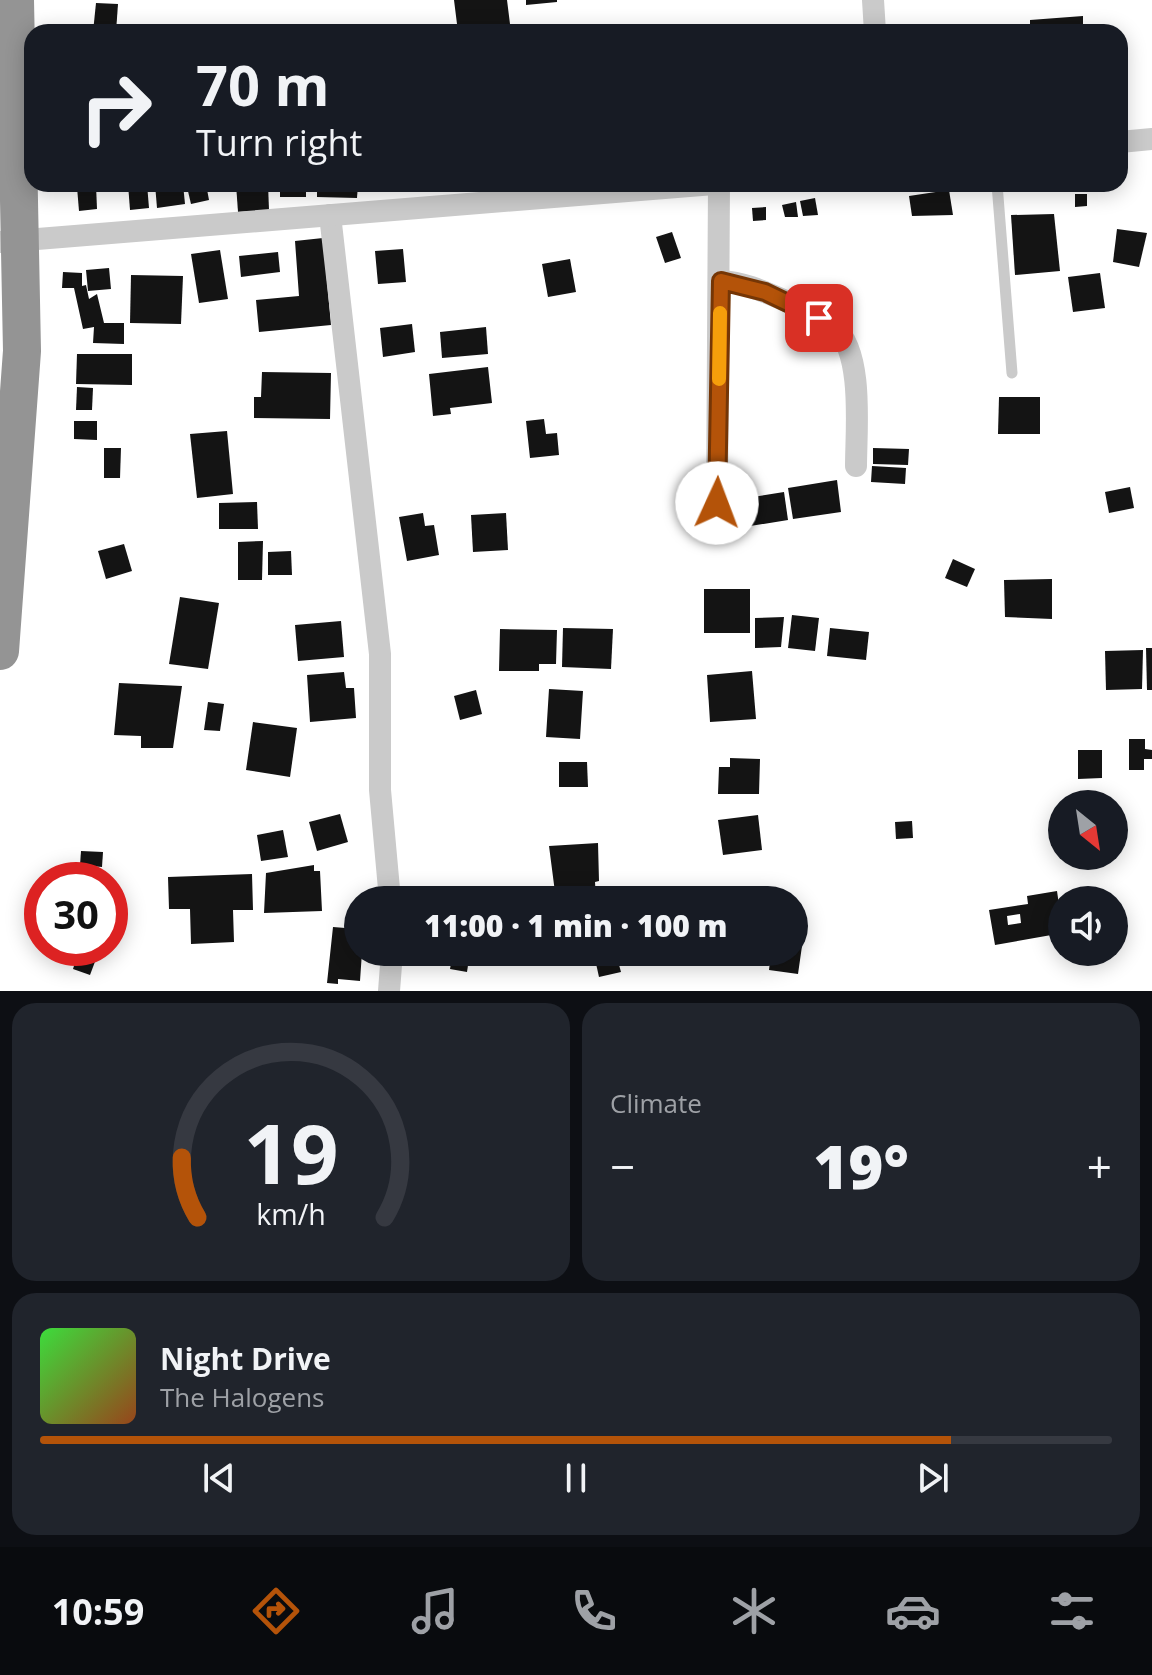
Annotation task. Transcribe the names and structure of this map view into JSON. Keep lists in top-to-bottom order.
{
  "north": "bottom right",
  "page": {
    "turn": ["70 m", "Turn right"],
    "limit": "30",
    "trip": "11:00 · 1 min · 100 m",
    "tile": "Climate",
    "heat": ["−", "19°", "+"],
    "song": ["Night Drive", "The Halogens"],
    "tabs": "10:59",
    "gauge": ["19", "km/h"]
  }
}
